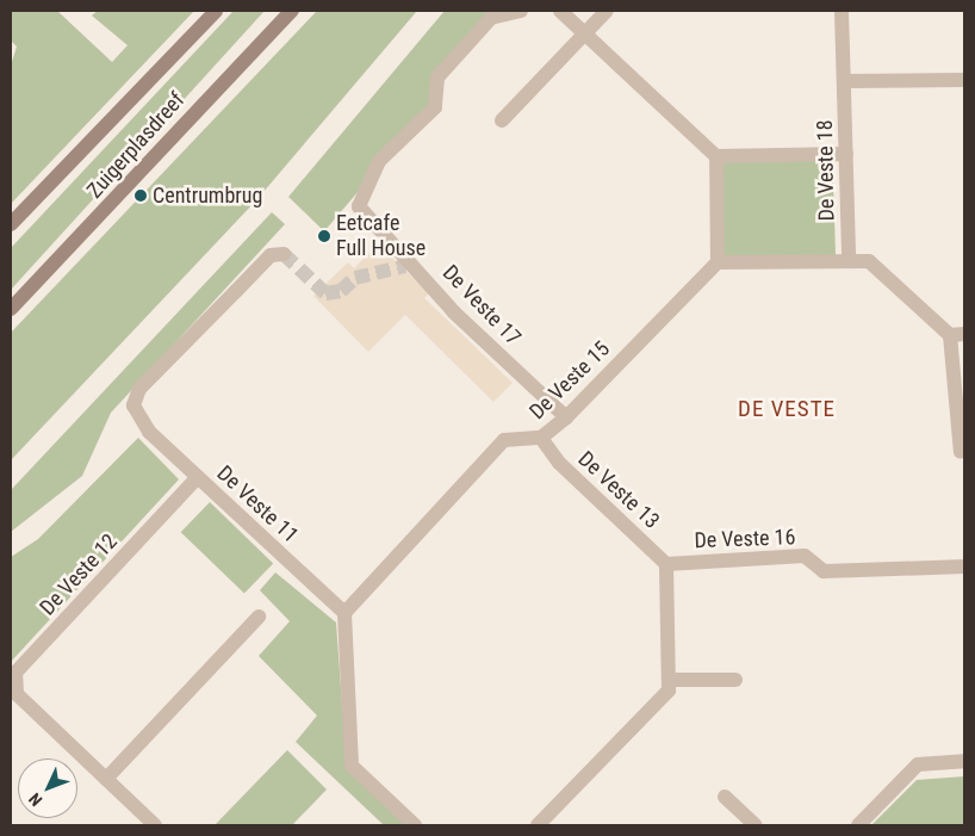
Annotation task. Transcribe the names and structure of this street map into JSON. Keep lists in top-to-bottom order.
{
  "streets": {
    "main road": ["Zuigerplasdreef"],
    "street": [
      "De Veste 18",
      "De Veste 17",
      "De Veste 15",
      "De Veste 13",
      "De Veste 11",
      "De Veste 16",
      "De Veste 12"
    ]
  },
  "crossings": [
    ["De Veste 17", "De Veste 15"],
    ["De Veste 15", "De Veste 13"],
    ["De Veste 15", "De Veste 11"],
    ["De Veste 13", "De Veste 16"],
    ["De Veste 11", "De Veste 12"]
  ],
  "districts": ["DE VESTE"],
  "places": ["Centrumbrug", "Eetcafe Full House"],
  "north": "bottom left"
}
